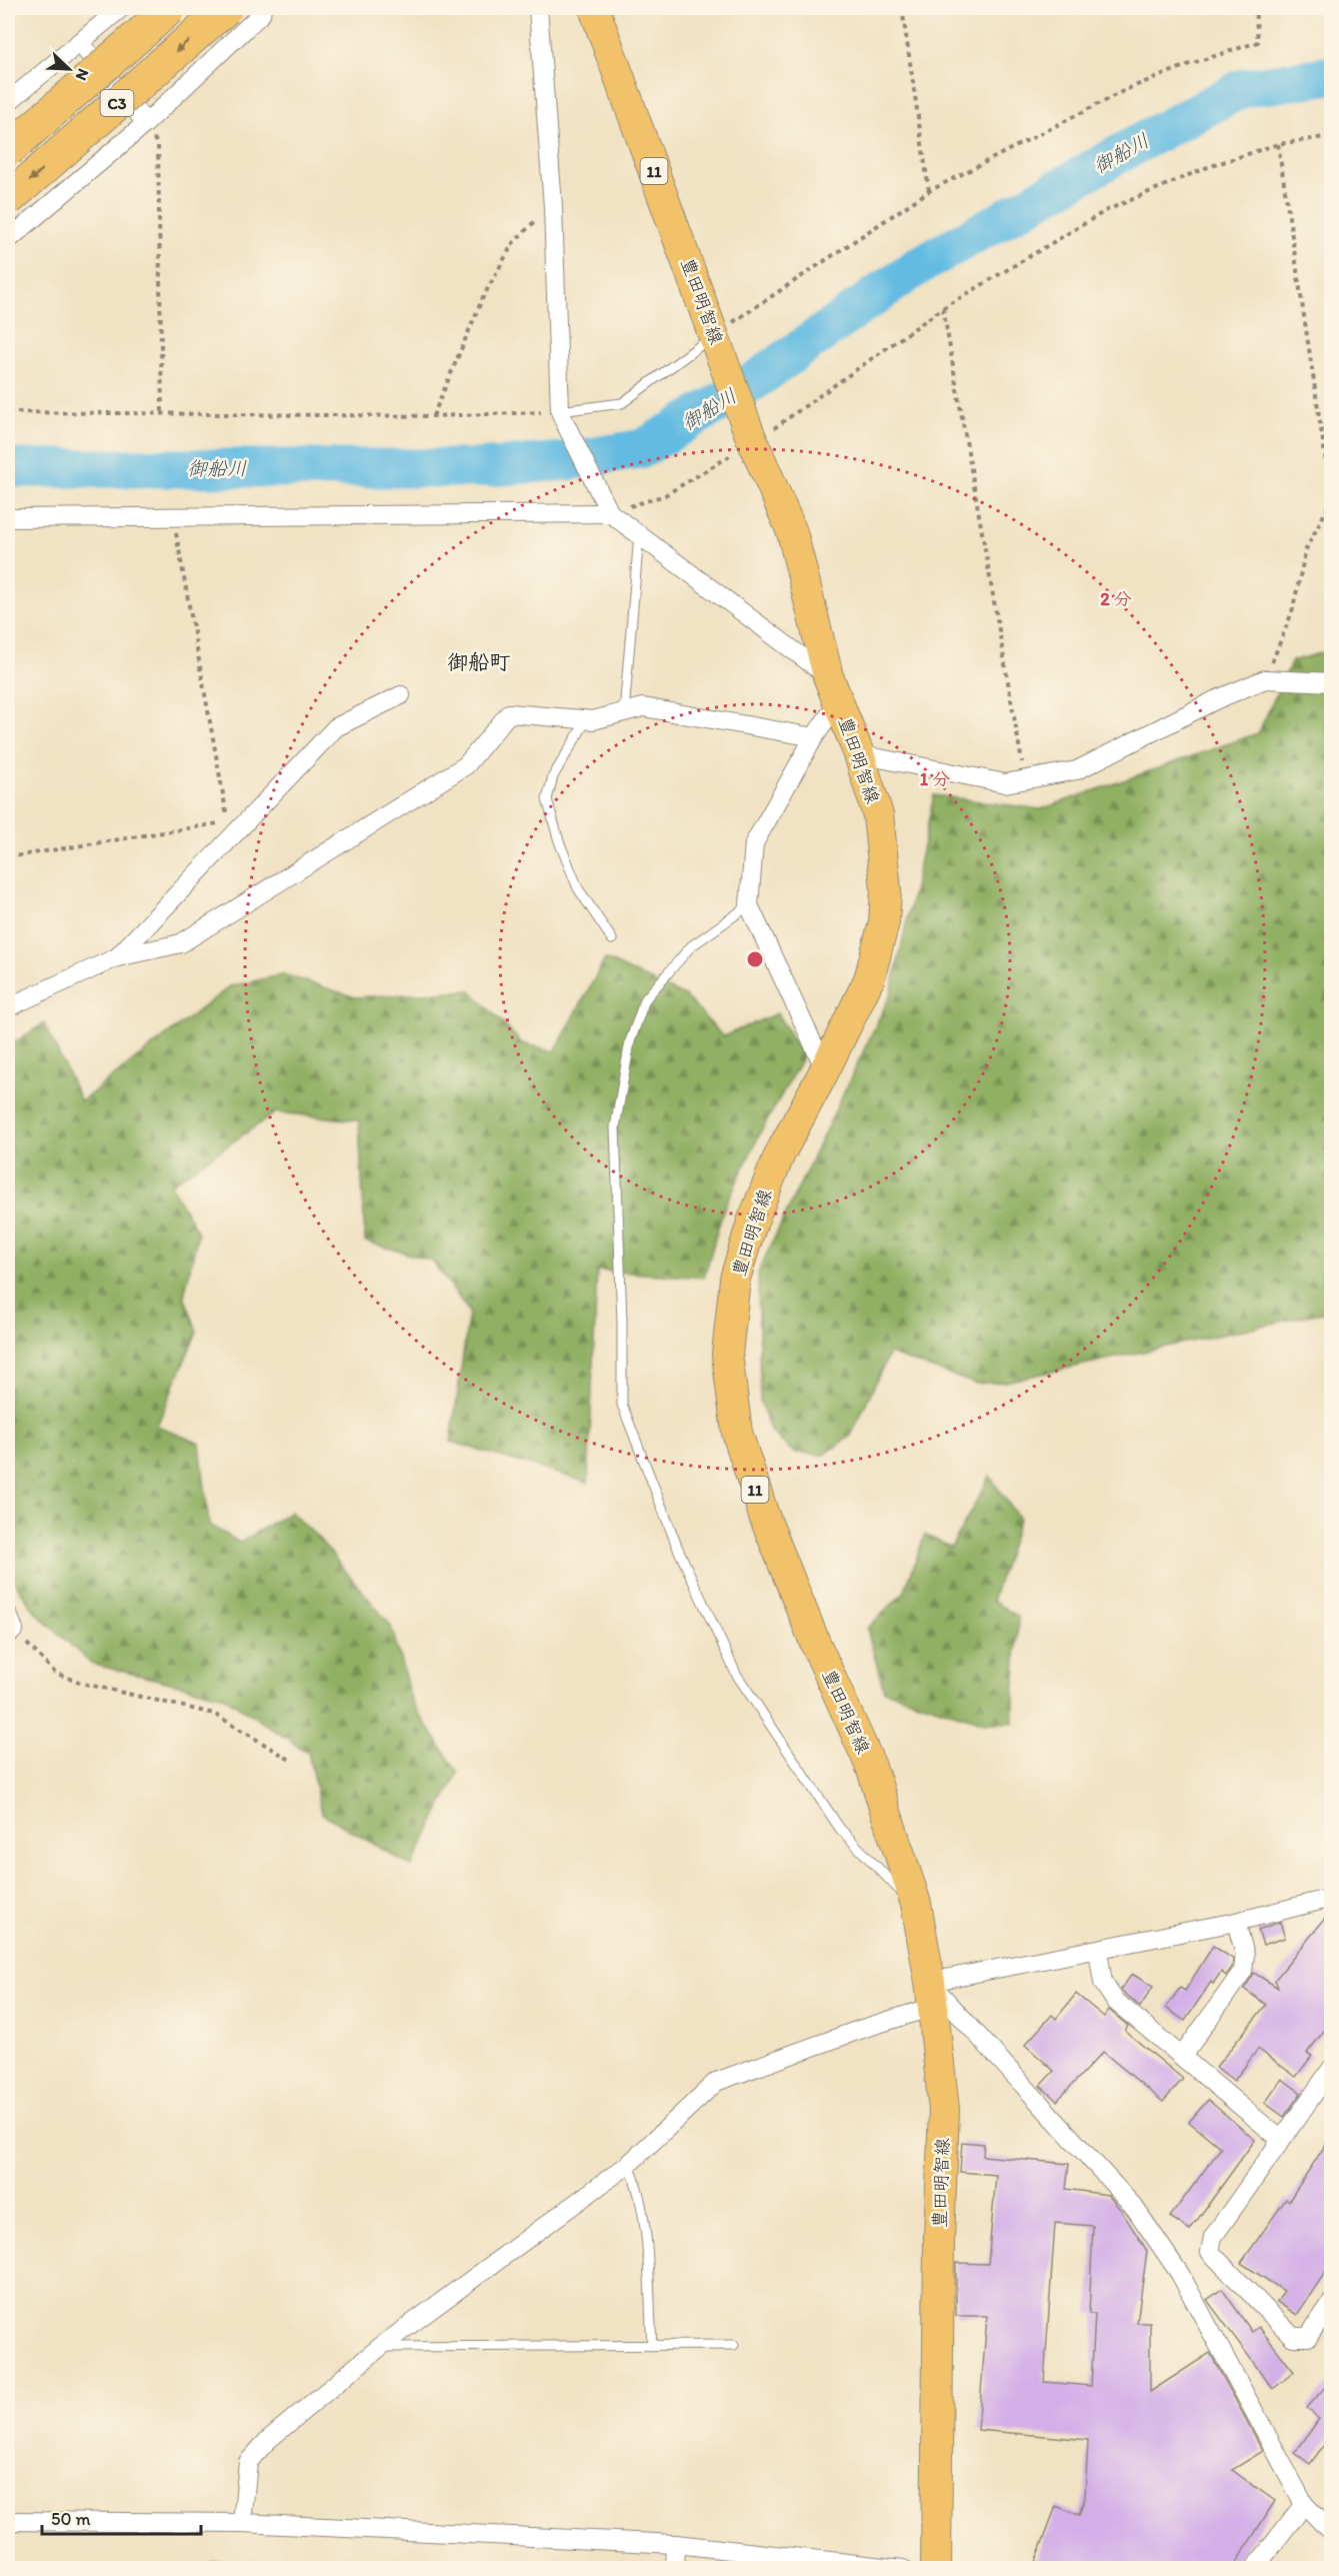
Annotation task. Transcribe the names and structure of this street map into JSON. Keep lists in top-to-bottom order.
{
  "streets": {
    "highway": ["C3"],
    "main road": ["11", "豊田明智線"]
  },
  "districts": ["御船町"],
  "water": ["御船川"],
  "scale_bar": "50 m",
  "north": "bottom right",
  "rings": ["2 分", "1 分"]
}
